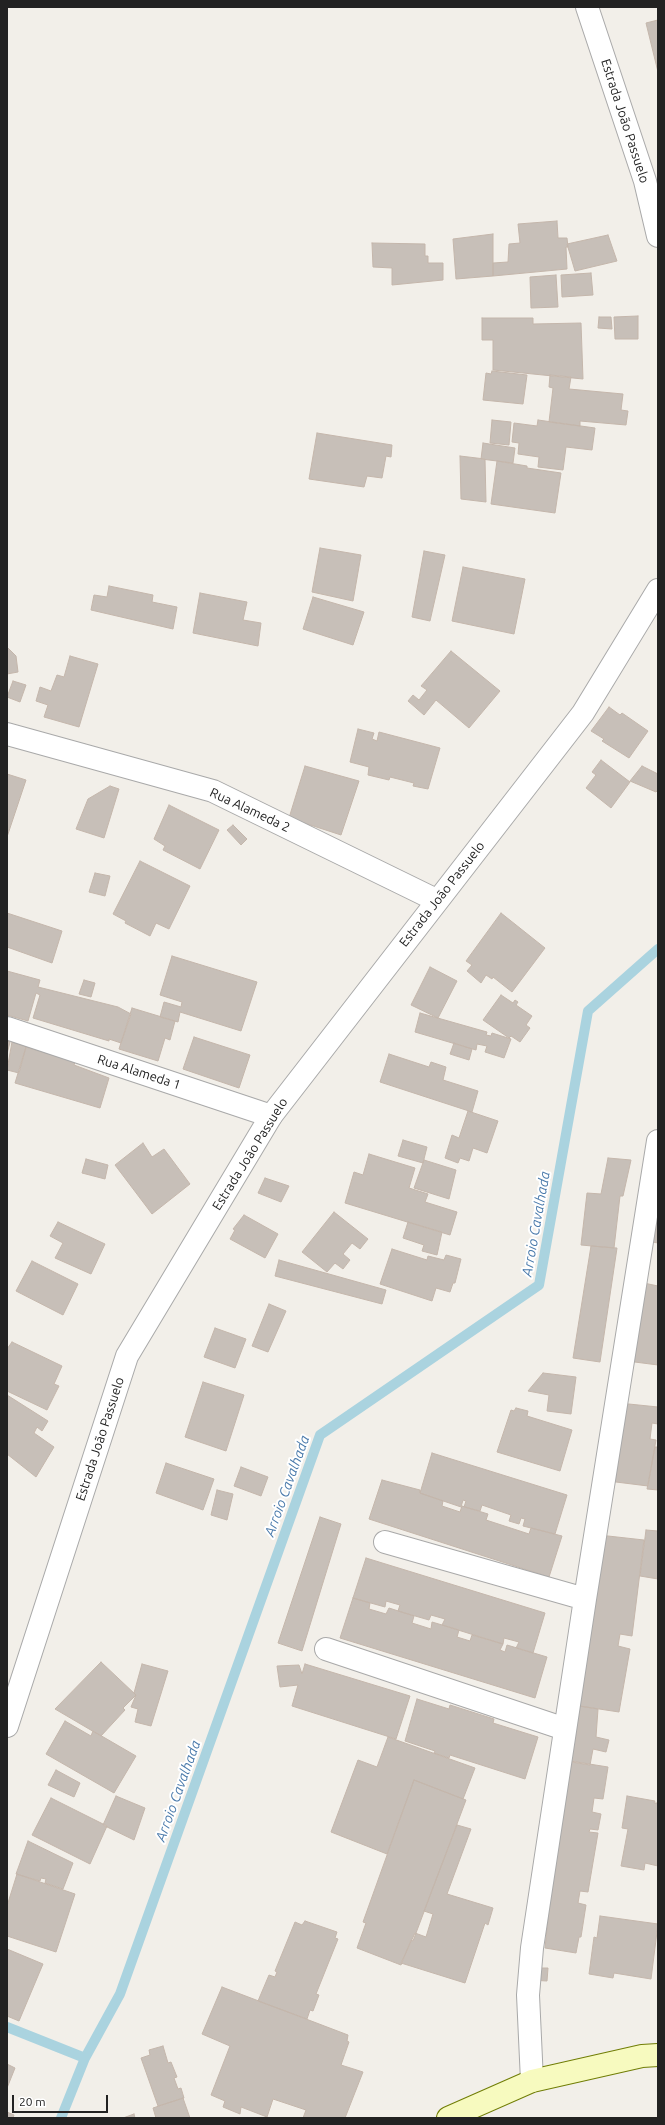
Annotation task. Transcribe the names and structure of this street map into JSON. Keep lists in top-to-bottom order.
{
  "streets": {
    "street": ["Estrada João Passuelo", "Rua Alameda 2", "Rua Alameda 1"]
  },
  "crossings": [
    ["Estrada João Passuelo", "Rua Alameda 2"],
    ["Estrada João Passuelo", "Rua Alameda 1"]
  ],
  "water": ["Arroio Cavalhada"],
  "scale_bar": "20 m"
}
